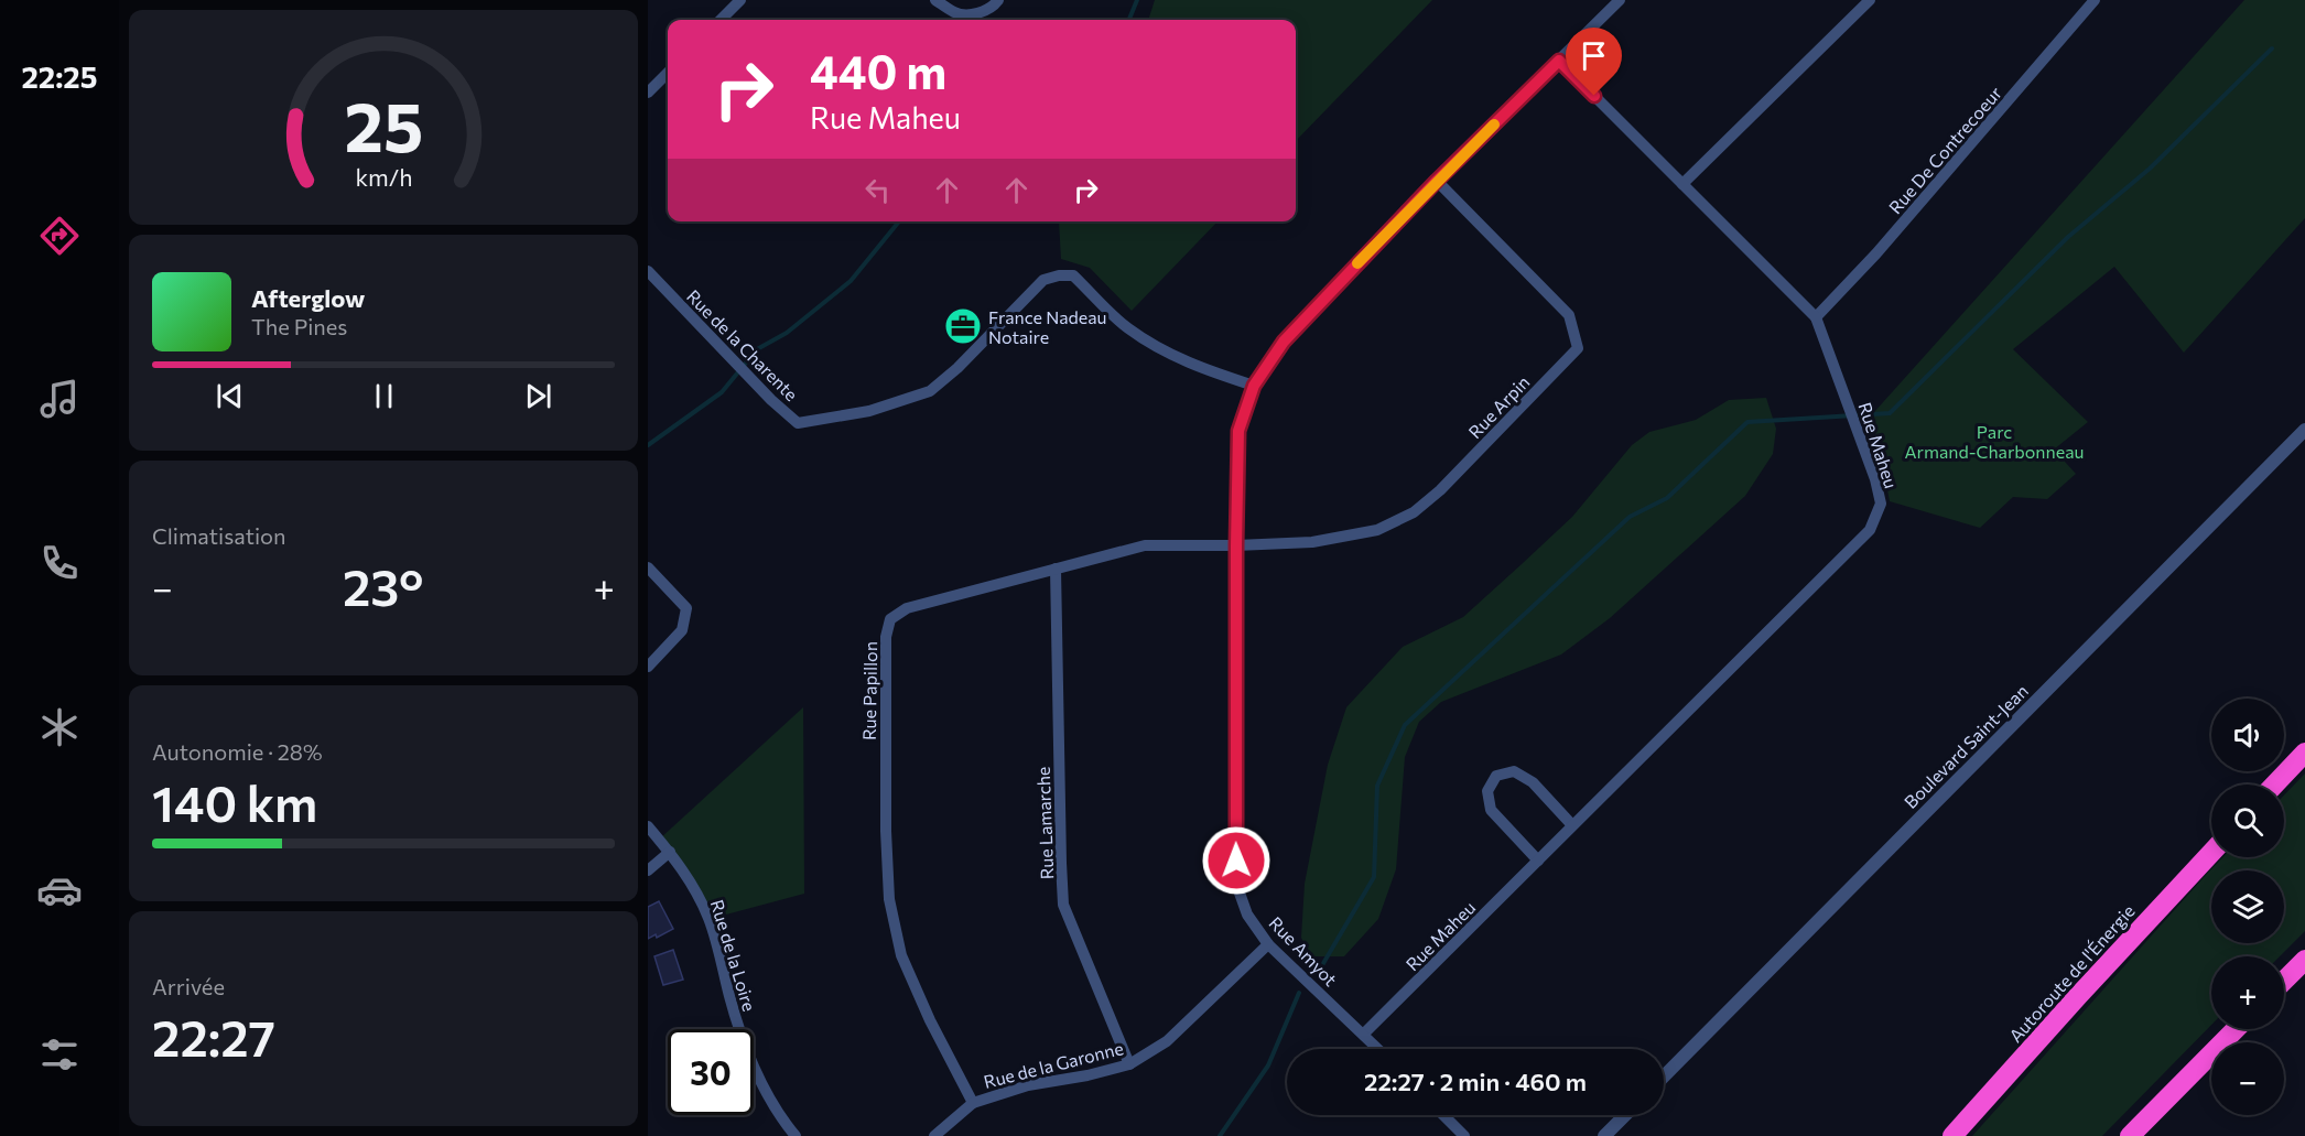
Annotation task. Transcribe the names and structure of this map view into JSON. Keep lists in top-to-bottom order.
{
  "streets": {
    "highway": ["Autoroute de l'Énergie"],
    "street": [
      "Rue De Contrecoeur",
      "Rue de la Charente",
      "Rue Arpin",
      "Rue Maheu",
      "Rue Papillon",
      "Boulevard Saint-Jean",
      "Rue Lamarche",
      "Rue Amyot",
      "Rue de la Loire",
      "Rue de la Garonne"
    ]
  },
  "crossings": [
    ["Rue De Contrecoeur", "Rue Maheu"],
    ["Rue de la Charente", "Rue Amyot"],
    ["Rue Arpin", "Rue Papillon"],
    ["Rue Arpin", "Rue Amyot"],
    ["Rue Maheu", "Rue Amyot"],
    ["Rue Papillon", "Rue Lamarche"],
    ["Rue Papillon", "Rue Amyot"],
    ["Rue Papillon", "Rue de la Garonne"],
    ["Rue Lamarche", "Rue de la Garonne"],
    ["Rue Amyot", "Rue de la Garonne"]
  ],
  "parks": ["Parc Armand-Charbonneau"],
  "places": {
    "office": ["France Nadeau Notaire"]
  },
  "page": {
    "tabs": "22:25",
    "turn": ["440 m", "Rue Maheu"],
    "song": ["Afterglow", "The Pines"],
    "tile": [
      "Climatisation",
      ["Autonomie · 28%", "140 km"],
      ["Arrivée", "22:27"]
    ],
    "heat": ["−", "23°", "+"],
    "map_buttons": ["+", "−"],
    "limit": "30",
    "trip": "22:27 · 2 min · 460 m",
    "gauge": ["25", "km/h"]
  }
}
